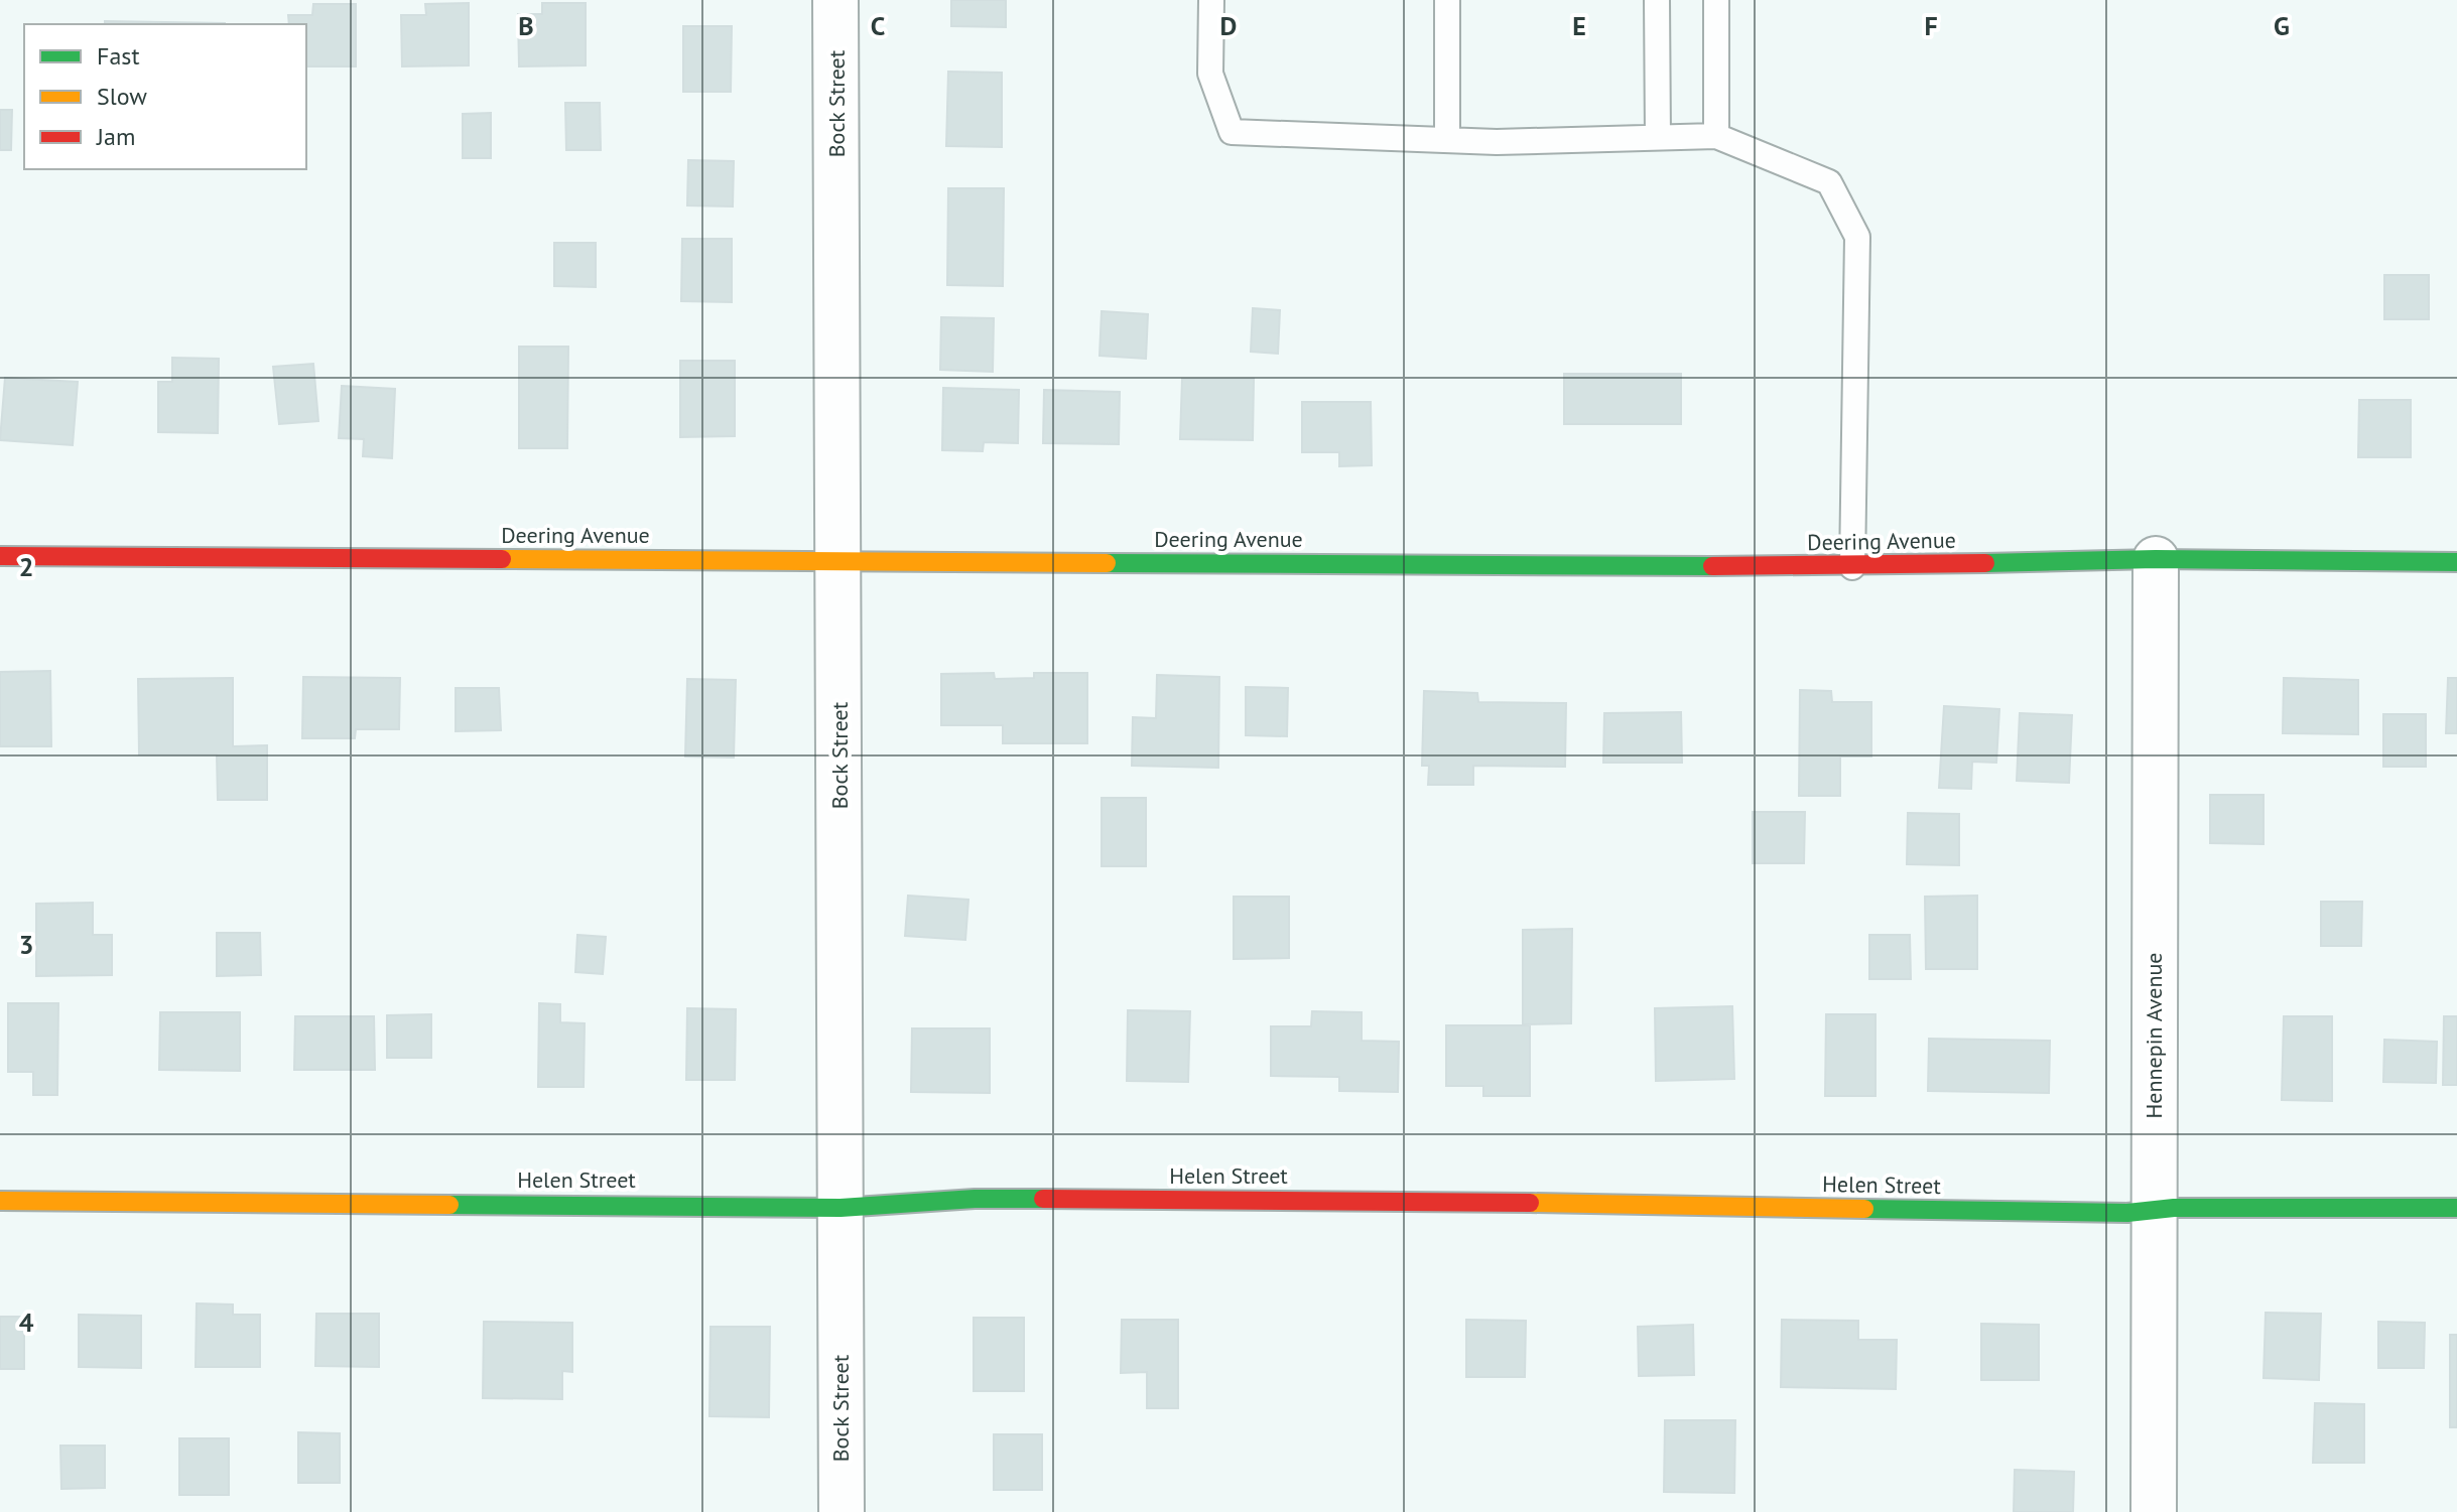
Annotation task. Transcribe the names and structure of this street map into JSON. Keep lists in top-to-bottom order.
{
  "streets": {
    "street": [
      "Bock Street",
      "Deering Avenue",
      "Hennepin Avenue",
      "Helen Street"
    ]
  },
  "crossings": [
    ["Bock Street", "Deering Avenue"],
    ["Bock Street", "Helen Street"],
    ["Deering Avenue", "Hennepin Avenue"],
    ["Hennepin Avenue", "Helen Street"]
  ],
  "legend": ["Fast", "Slow", "Jam"],
  "grid": {
    "columns": [
      "B",
      "C",
      "D",
      "E",
      "F",
      "G"
    ],
    "rows": ["2", "3", "4"]
  }
}
